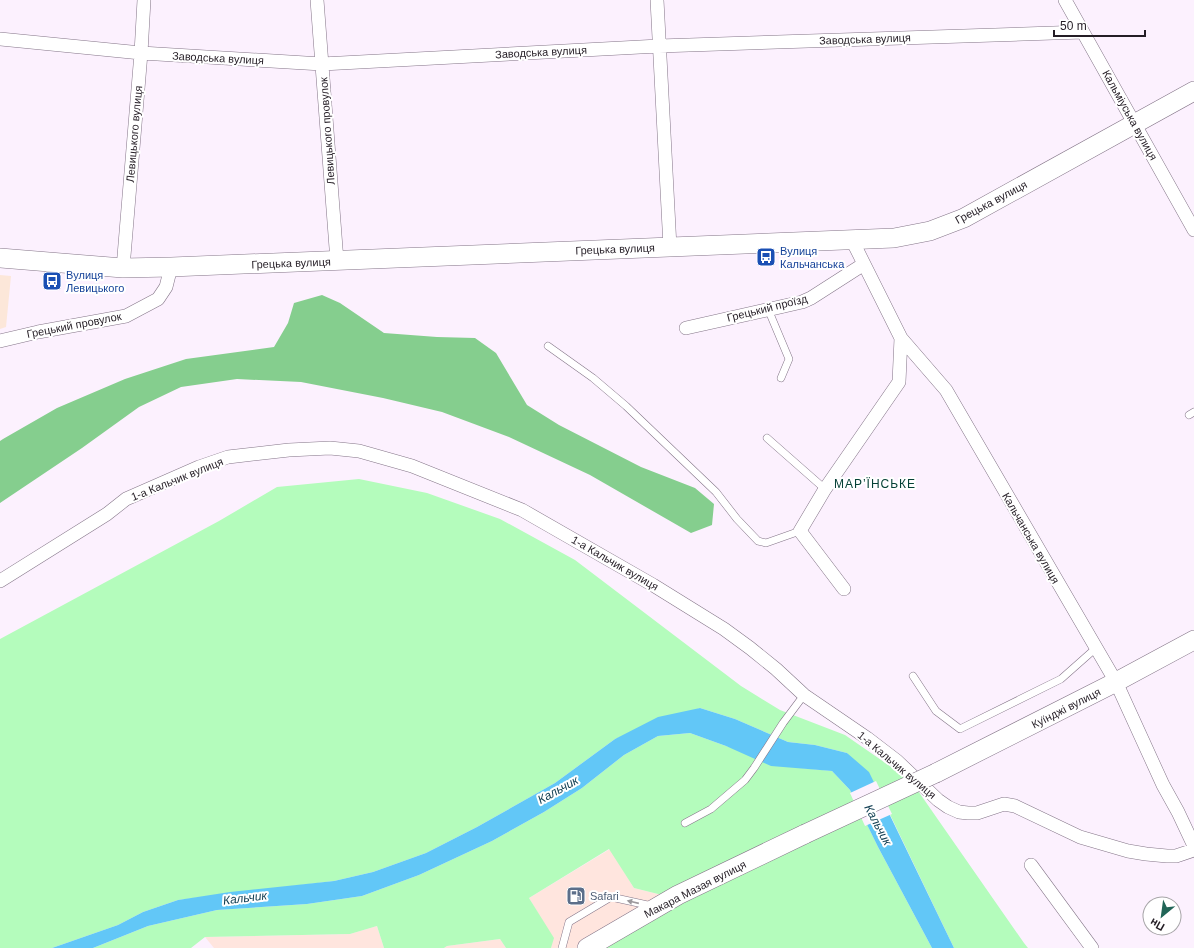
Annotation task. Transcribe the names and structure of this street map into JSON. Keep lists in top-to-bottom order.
{
  "streets": {
    "street": [
      "Заводська вулиця",
      "Кальміуська вулиця",
      "Левицького провулок",
      "Левицького вулиця",
      "Грецька вулиця",
      "Грецький проїзд",
      "Грецький провулок",
      "1-а Кальчик вулиця",
      "Кальчанська вулиця",
      "Куїнджі вулиця",
      "Макара Мазая вулиця"
    ]
  },
  "crossings": [
    ["Заводська вулиця", "Кальміуська вулиця"],
    ["Заводська вулиця", "Левицького провулок"],
    ["Заводська вулиця", "Левицького вулиця"],
    ["Кальміуська вулиця", "Грецька вулиця"],
    ["Левицького провулок", "Грецька вулиця"],
    ["Левицького вулиця", "Грецька вулиця"],
    ["Грецька вулиця", "Грецький провулок"],
    ["Грецька вулиця", "Кальчанська вулиця"],
    ["Грецький проїзд", "Кальчанська вулиця"],
    ["Кальчанська вулиця", "Куїнджі вулиця"],
    ["Куїнджі вулиця", "Макара Мазая вулиця"]
  ],
  "districts": ["МАР’ЇНСЬКЕ"],
  "water": ["Кальчик"],
  "places": {
    "bus stop": ["Вулиця Кальчанська", "Вулиця Левицького"],
    "fuel station": ["Safari"]
  },
  "scale_bar": "50 m",
  "north": "bottom left"
}
